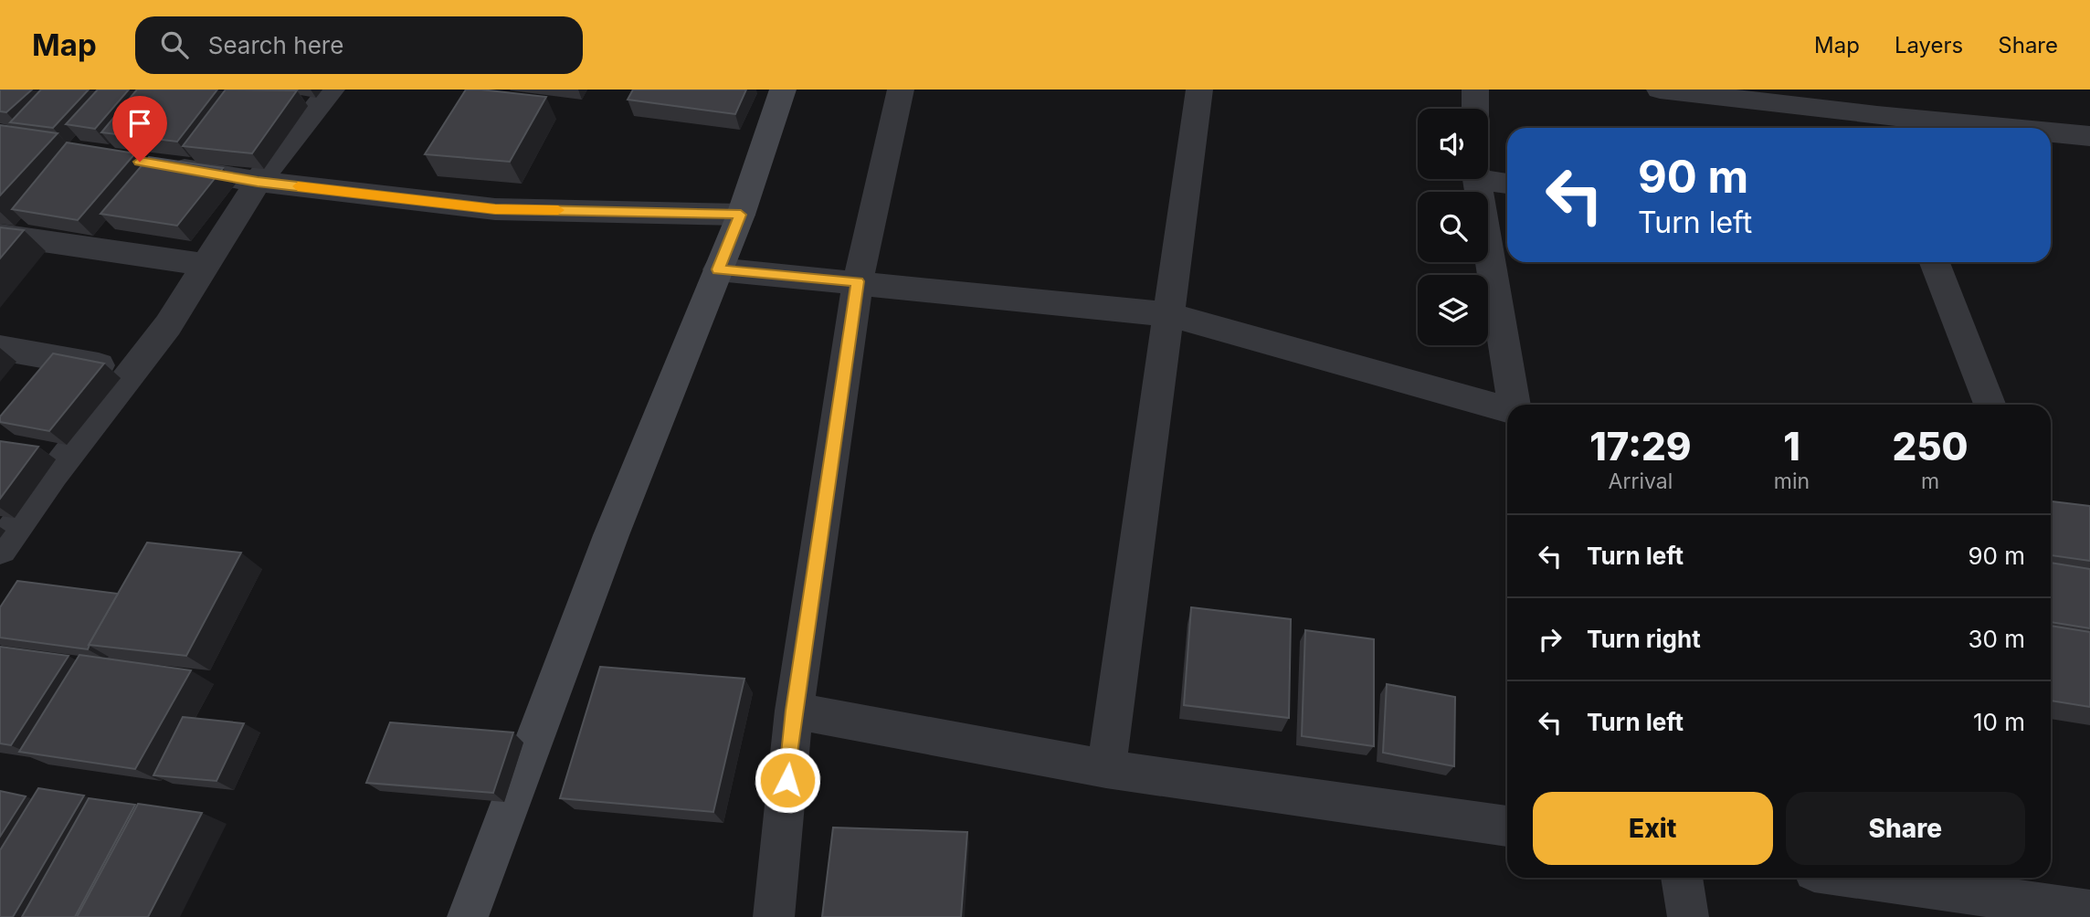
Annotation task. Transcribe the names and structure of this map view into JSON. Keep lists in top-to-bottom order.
{
  "page": {
    "header": "Map",
    "search": "Search here",
    "nav": ["Map", "Layers", "Share"],
    "turn": ["90 m", "Turn left"],
    "eta": [
      "17:29",
      "Arrival",
      "1",
      "min",
      "250",
      "m"
    ],
    "list": [
      {
        "name": "Turn left",
        "value": "90 m"
      },
      {
        "name": "Turn right",
        "value": "30 m"
      },
      {
        "name": "Turn left",
        "value": "10 m"
      }
    ],
    "buttons": ["Exit", "Share"]
  }
}
